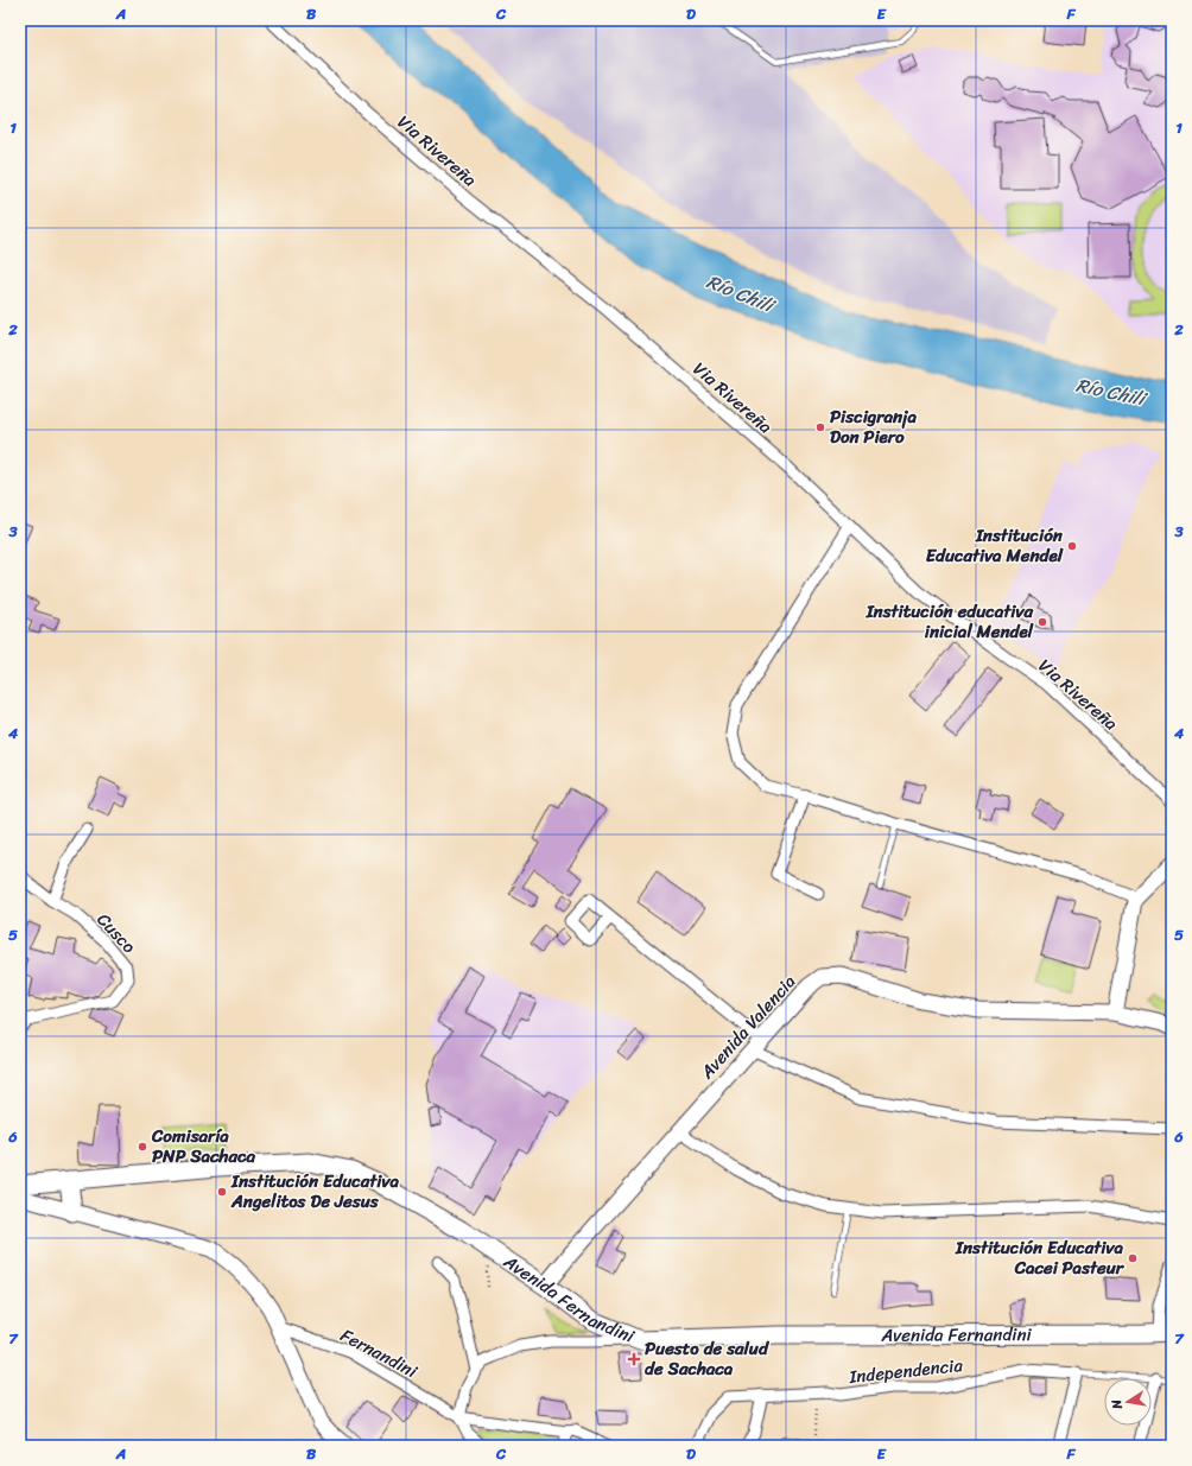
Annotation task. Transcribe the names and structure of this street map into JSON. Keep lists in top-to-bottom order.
{
  "streets": {
    "main road": ["Avenida Fernandini"],
    "street": [
      "Via Rivereña",
      "Cusco",
      "Avenida Valencia",
      "Fernandini",
      "Independencia"
    ]
  },
  "crossings": [
    ["Avenida Valencia", "Avenida Fernandini"]
  ],
  "water": ["Río Chili"],
  "places": {
    "other": [
      "Piscigranja Don Piero",
      "Institución Educativa Mendel",
      "Institución educativa inicial Mendel",
      "Comisaría PNP Sachaca",
      "Institución Educativa Angelitos De Jesus",
      "Institución Educativa Cacei Pasteur"
    ],
    "health": ["Puesto de salud de Sachaca"]
  },
  "north": "left",
  "grid": {
    "columns": [
      "A",
      "B",
      "C",
      "D",
      "E",
      "F"
    ],
    "rows": [
      "1",
      "2",
      "3",
      "4",
      "5",
      "6",
      "7"
    ]
  }
}
